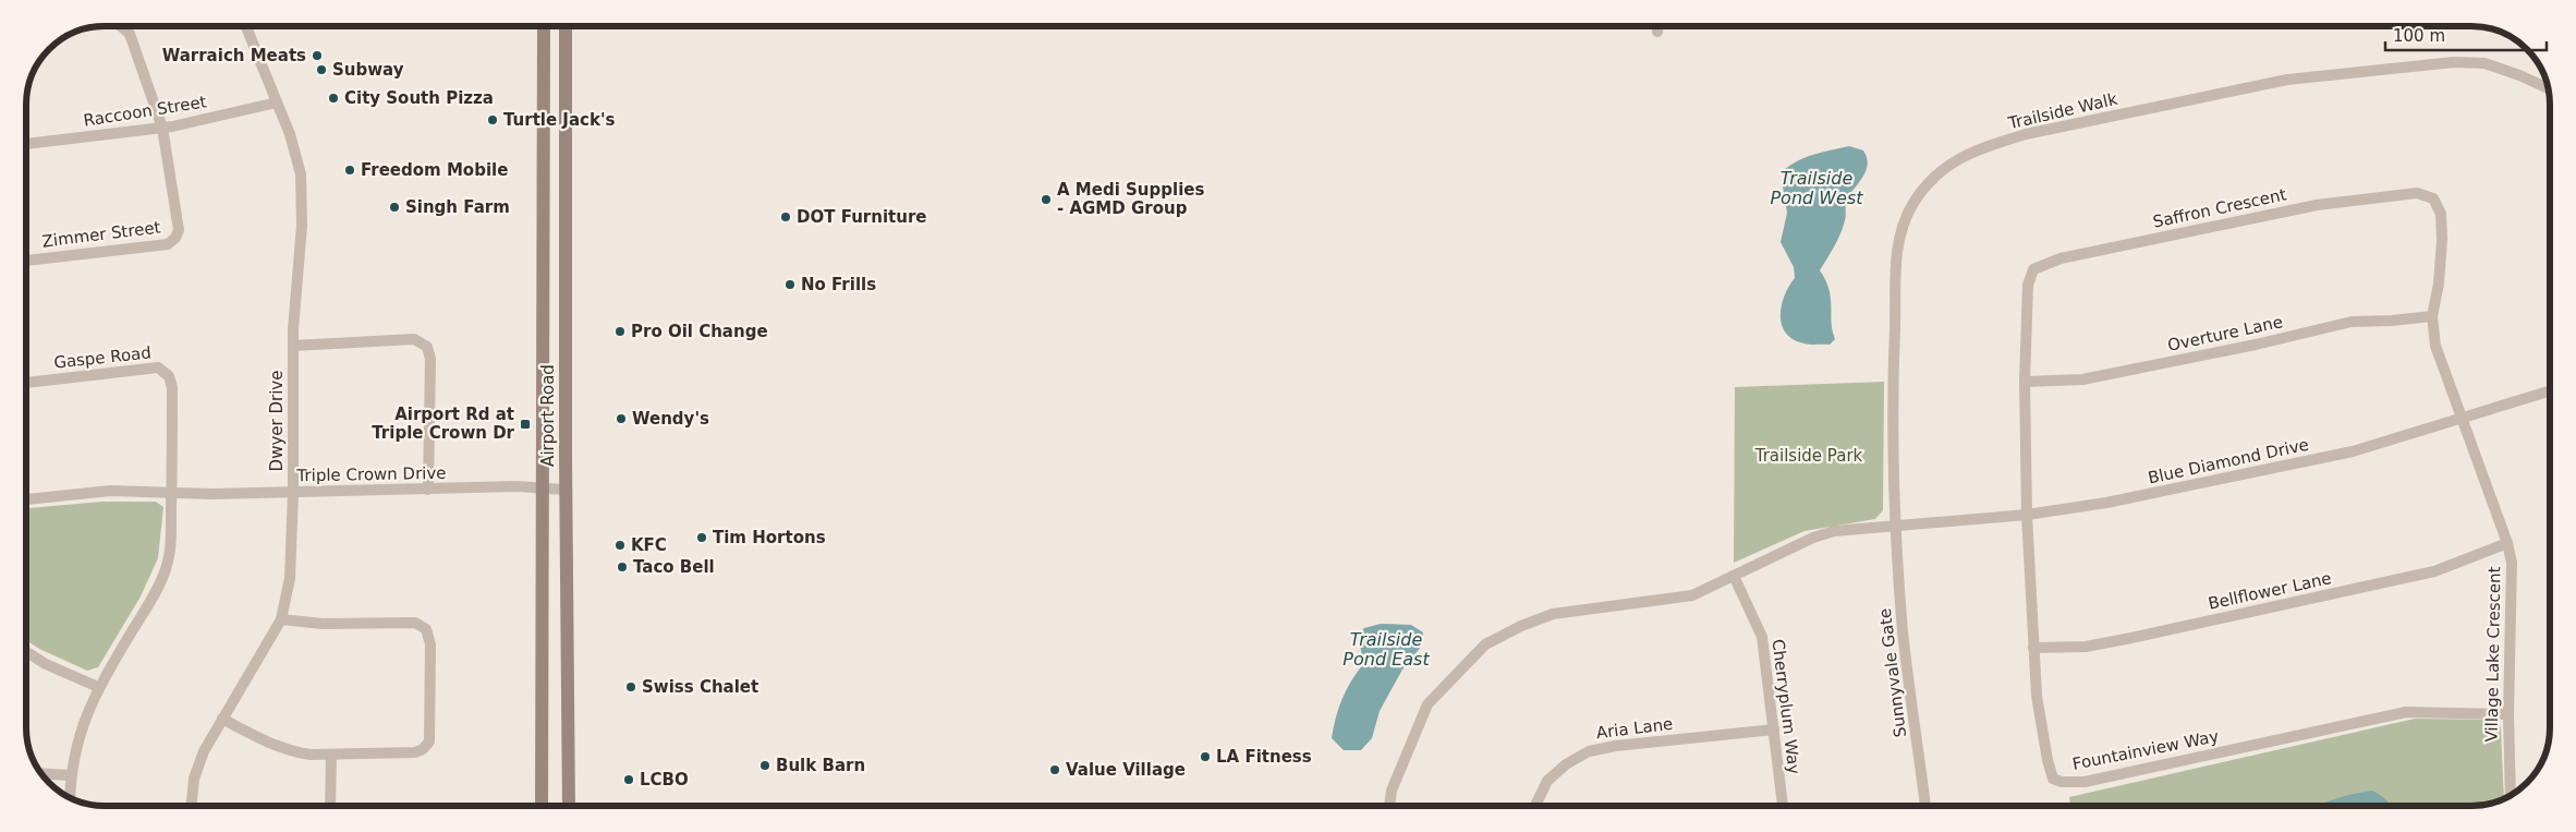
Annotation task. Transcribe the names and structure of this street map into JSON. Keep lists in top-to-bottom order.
{
  "streets": {
    "main road": ["Airport Road"],
    "street": [
      "Raccoon Street",
      "Trailside Walk",
      "Saffron Crescent",
      "Zimmer Street",
      "Overture Lane",
      "Gaspe Road",
      "Dwyer Drive",
      "Blue Diamond Drive",
      "Triple Crown Drive",
      "Bellflower Lane",
      "Village Lake Crescent",
      "Sunnyvale Gate",
      "Cherryplum Way",
      "Aria Lane",
      "Fountainview Way"
    ]
  },
  "crossings": [
    ["Raccoon Street", "Zimmer Street"],
    ["Raccoon Street", "Dwyer Drive"],
    ["Trailside Walk", "Blue Diamond Drive"],
    ["Trailside Walk", "Sunnyvale Gate"],
    ["Saffron Crescent", "Overture Lane"],
    ["Saffron Crescent", "Blue Diamond Drive"],
    ["Saffron Crescent", "Village Lake Crescent"],
    ["Saffron Crescent", "Fountainview Way"],
    ["Gaspe Road", "Triple Crown Drive"],
    ["Airport Road", "Triple Crown Drive"],
    ["Dwyer Drive", "Triple Crown Drive"],
    ["Blue Diamond Drive", "Village Lake Crescent"],
    ["Blue Diamond Drive", "Sunnyvale Gate"],
    ["Blue Diamond Drive", "Cherryplum Way"],
    ["Blue Diamond Drive", "Fountainview Way"],
    ["Bellflower Lane", "Village Lake Crescent"],
    ["Bellflower Lane", "Fountainview Way"],
    ["Village Lake Crescent", "Fountainview Way"],
    ["Cherryplum Way", "Aria Lane"]
  ],
  "water": ["Trailside Pond West", "Trailside Pond East"],
  "parks": ["Trailside Park"],
  "places": {
    "other": [
      "Warraich Meats",
      "Subway",
      "City South Pizza",
      "Turtle Jack's",
      "Freedom Mobile",
      "A Medi Supplies - AGMD Group",
      "Singh Farm",
      "DOT Furniture",
      "No Frills",
      "Pro Oil Change",
      "Wendy's",
      "Tim Hortons",
      "KFC",
      "Taco Bell",
      "Swiss Chalet",
      "LA Fitness",
      "Bulk Barn",
      "Value Village",
      "LCBO"
    ],
    "transit": ["Airport Rd at Triple Crown Dr"]
  },
  "scale_bar": "100 m"
}
